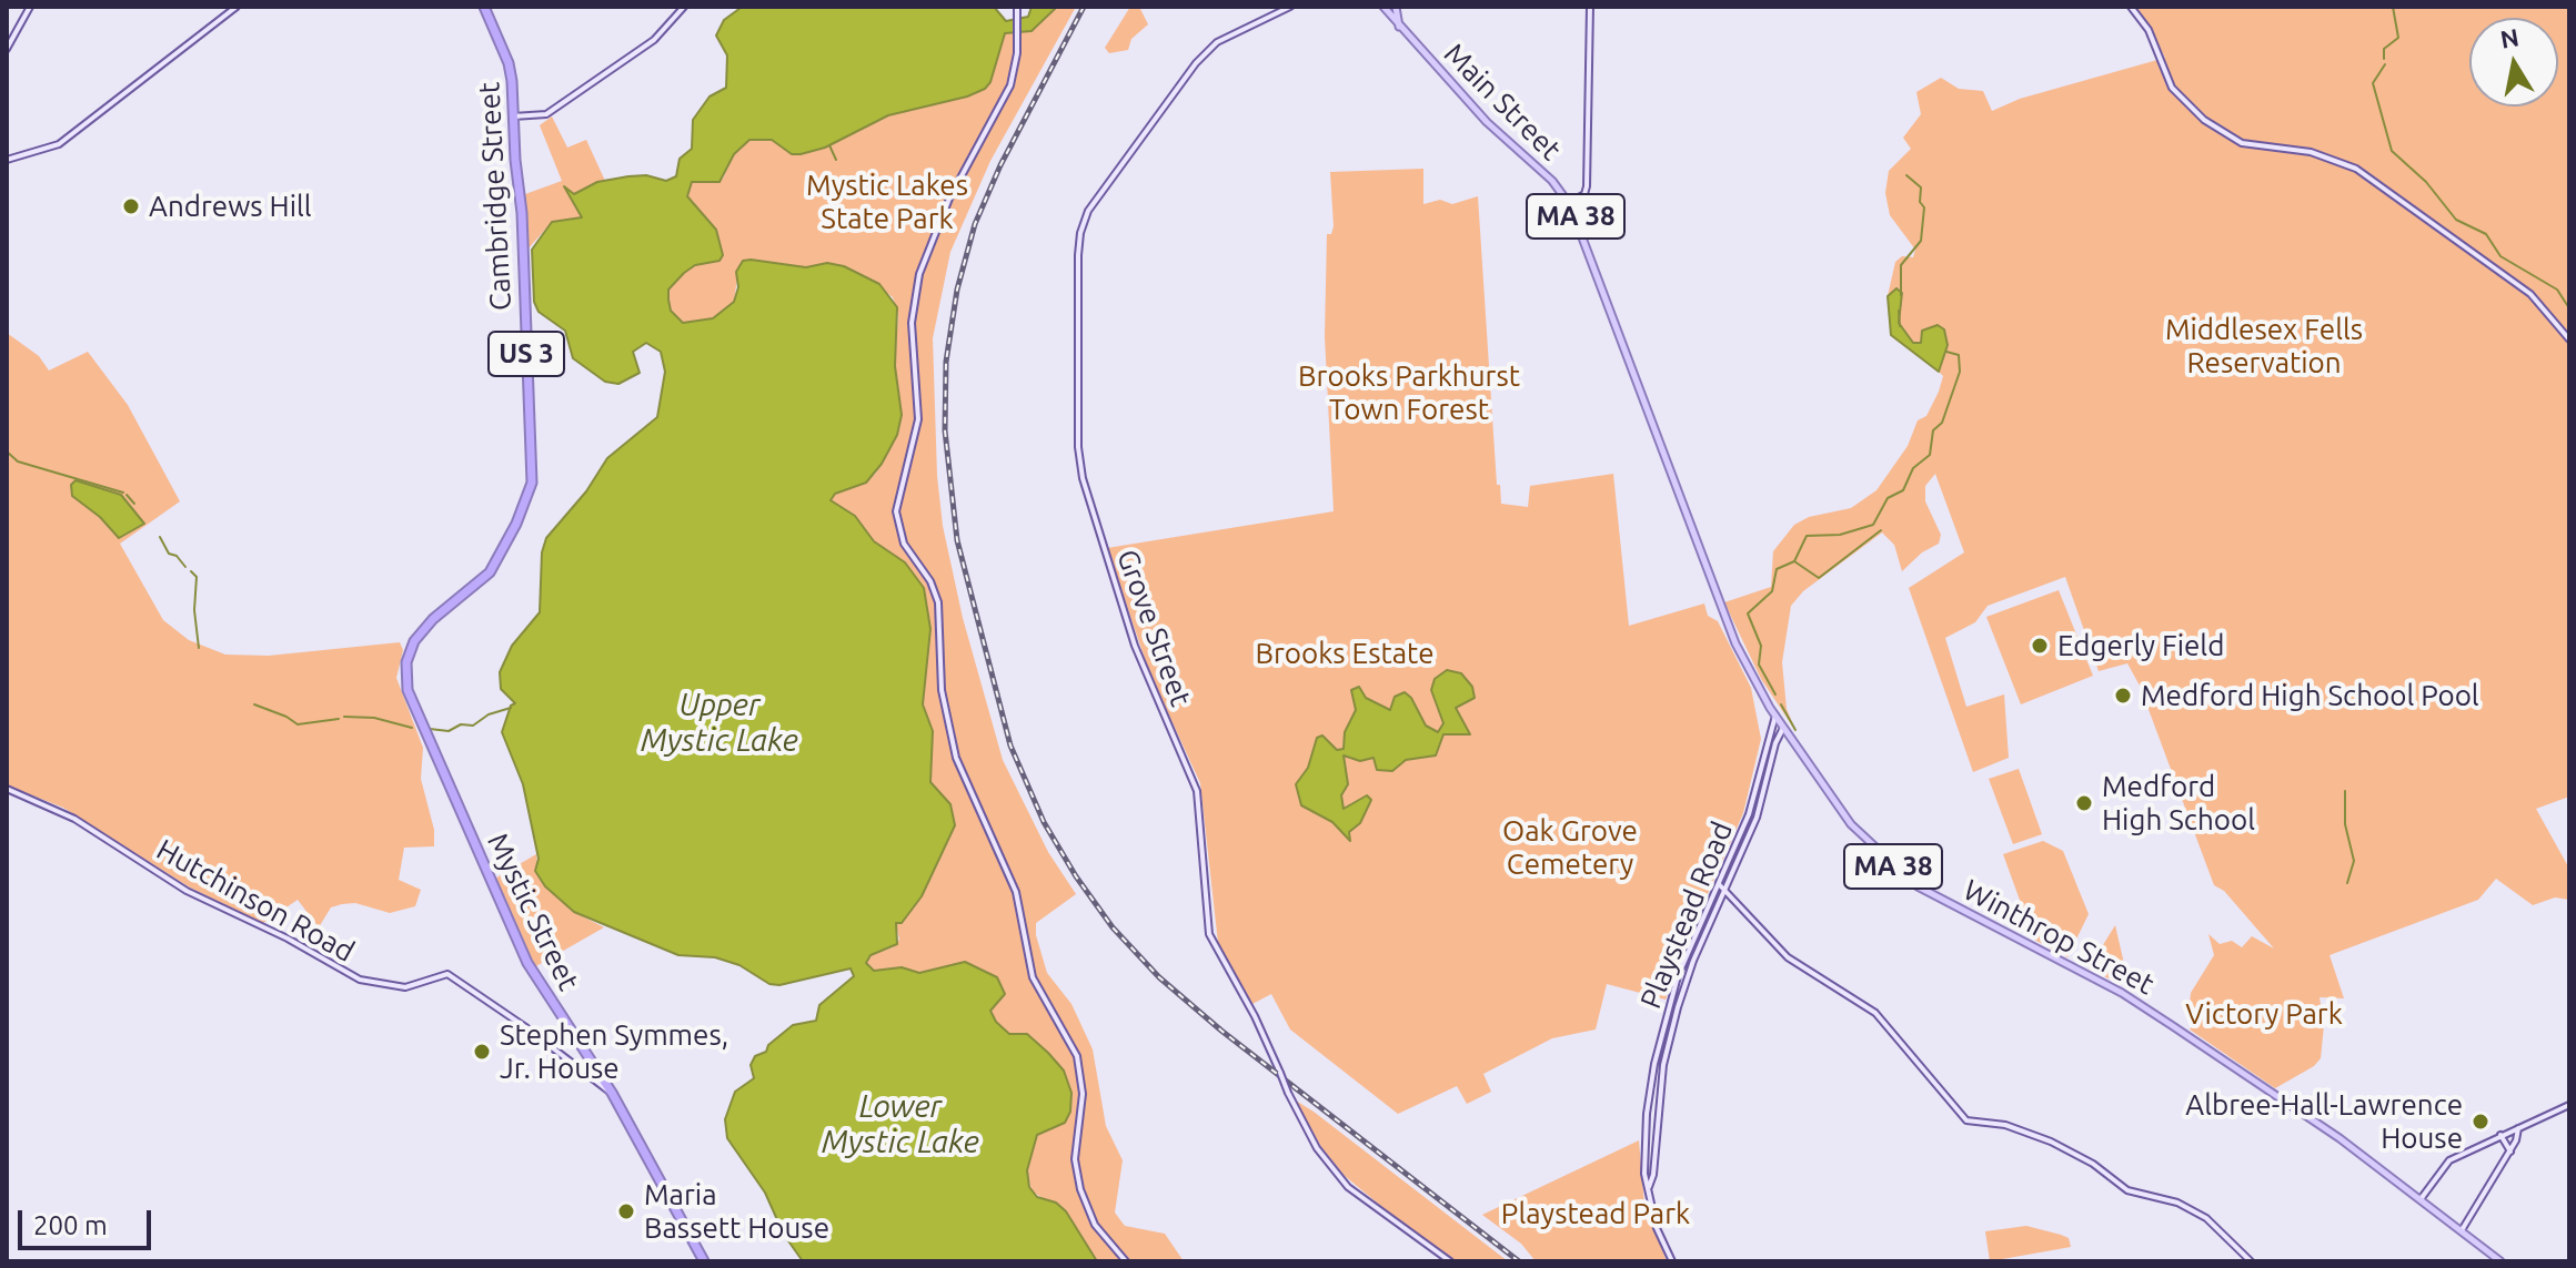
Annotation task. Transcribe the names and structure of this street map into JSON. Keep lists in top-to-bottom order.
{
  "streets": {
    "highway": ["Cambridge Street", "US 3", "Mystic Street"],
    "main road": [
      "Main Street",
      "MA 38",
      "Grove Street",
      "Hutchinson Road",
      "Playstead Road",
      "Winthrop Street"
    ]
  },
  "crossings": [
    ["Main Street", "Winthrop Street"],
    ["Cambridge Street", "Mystic Street"],
    ["Hutchinson Road", "Mystic Street"],
    ["Playstead Road", "Winthrop Street"]
  ],
  "water": ["Upper Mystic Lake", "Lower Mystic Lake"],
  "parks": [
    "Mystic Lakes State Park",
    "Middlesex Fells Reservation",
    "Brooks Parkhurst Town Forest",
    "Brooks Estate",
    "Oak Grove Cemetery",
    "Victory Park",
    "Playstead Park"
  ],
  "places": [
    "Andrews Hill",
    "Edgerly Field",
    "Medford High School Pool",
    "Medford High School",
    "Stephen Symmes, Jr. House",
    "Albree-Hall-Lawrence House",
    "Maria Bassett House"
  ],
  "scale_bar": "200 m",
  "north": "top"
}
